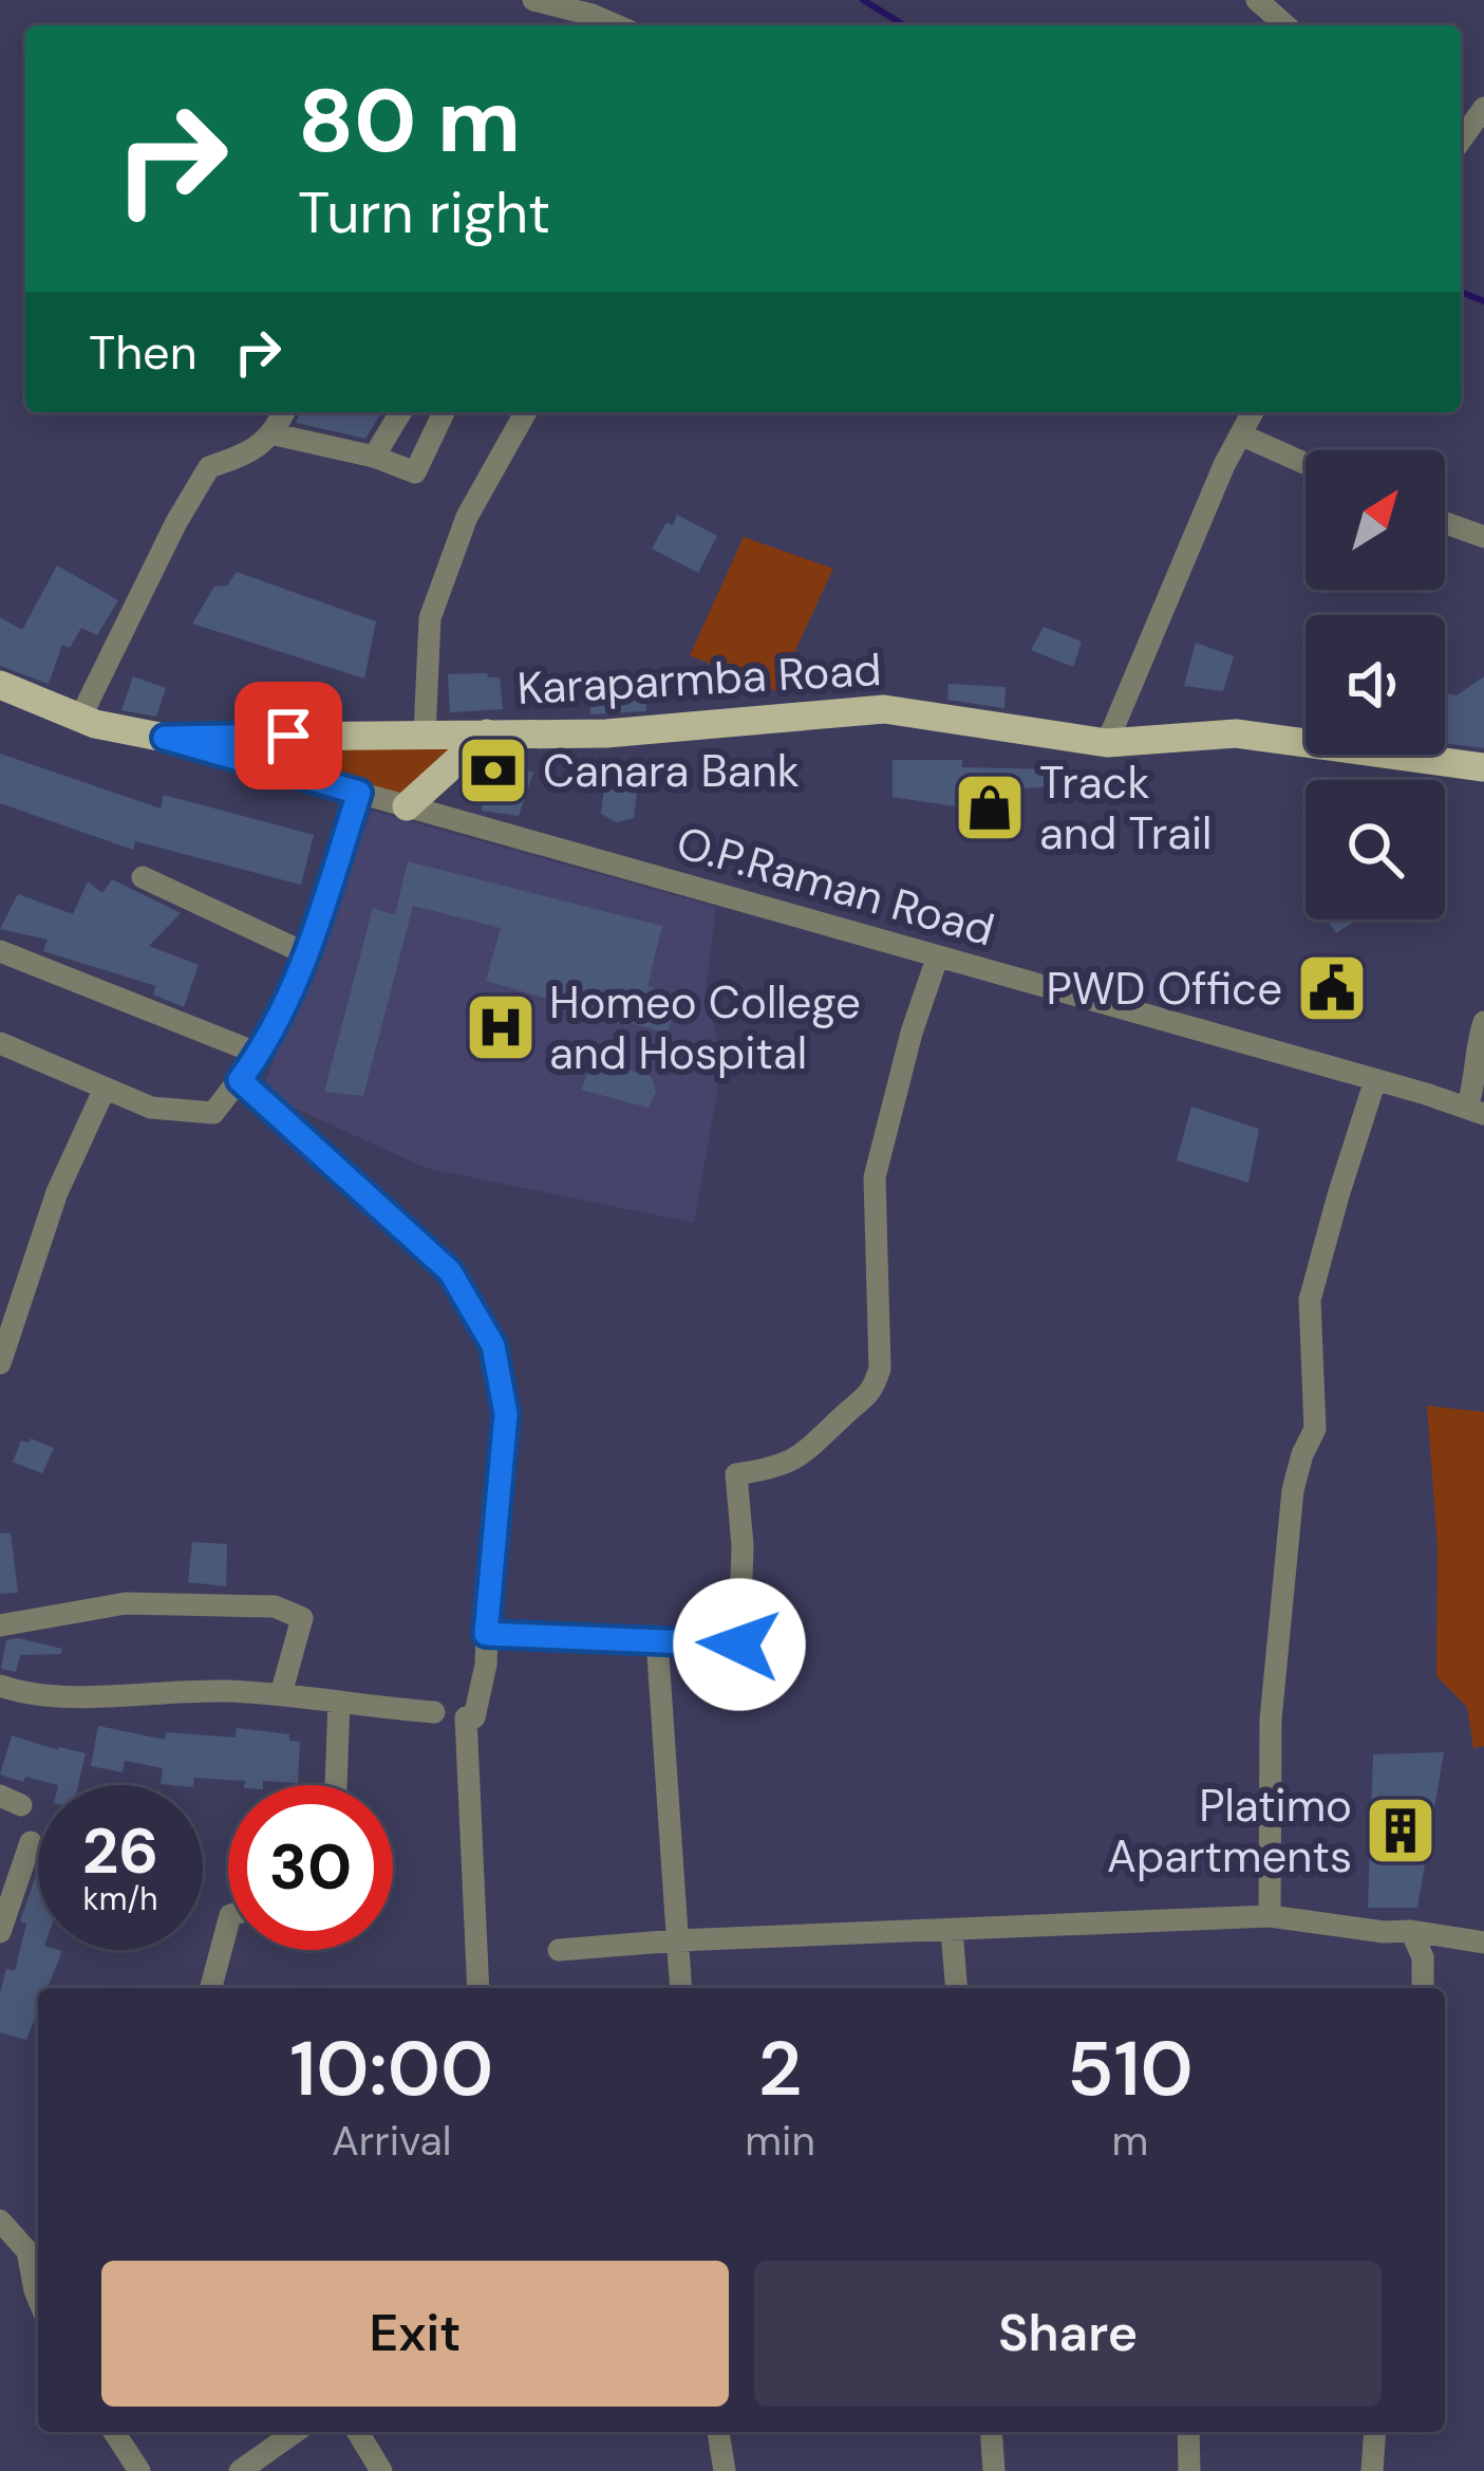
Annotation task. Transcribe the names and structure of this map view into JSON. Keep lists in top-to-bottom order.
{
  "streets": {
    "main road": ["Karaparmba Road"],
    "street": ["O.P.Raman Road"]
  },
  "crossings": [
    ["Karaparmba Road", "O.P.Raman Road"]
  ],
  "places": {
    "bank": ["Canara Bank"],
    "shop": ["Track and Trail"],
    "public building": ["PWD Office"],
    "hospital": ["Homeo College and Hospital"],
    "building": ["Platimo Apartments"]
  },
  "north": "top right",
  "page": {
    "turn": ["80 m", "Turn right"],
    "then": "Then",
    "speed": "26 km/h",
    "limit": "30",
    "eta": [
      "10:00",
      "Arrival",
      "2",
      "min",
      "510",
      "m"
    ],
    "buttons": ["Exit", "Share"]
  }
}
